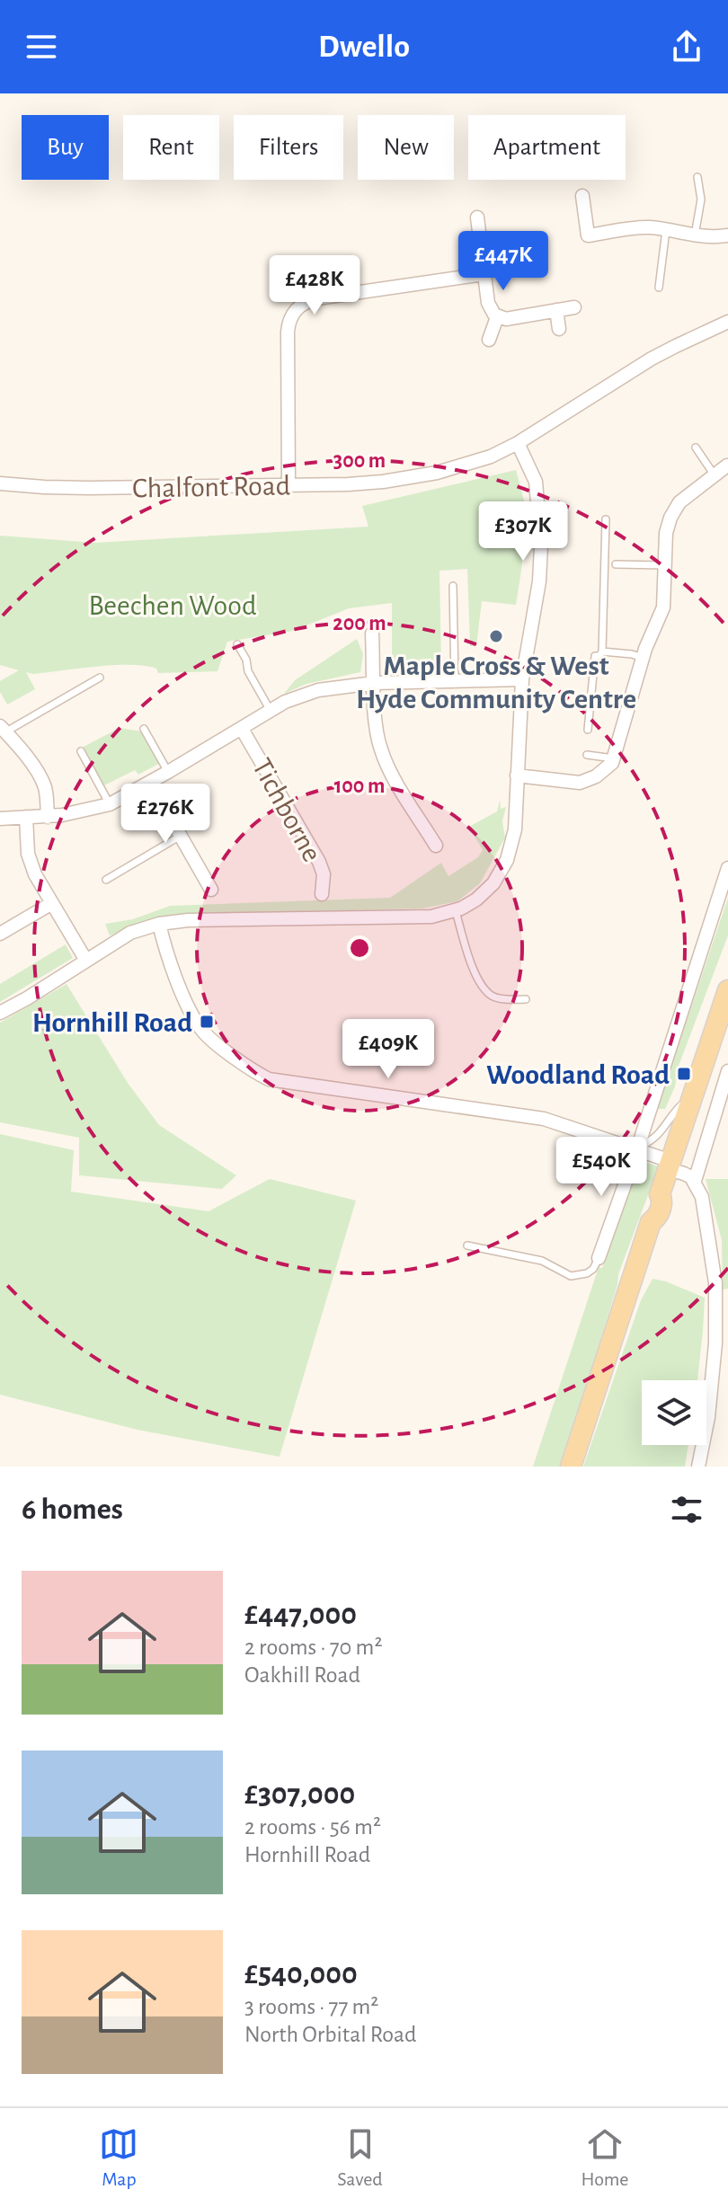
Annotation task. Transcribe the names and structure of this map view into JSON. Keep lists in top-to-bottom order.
{
  "streets": {
    "street": ["Chalfont Road", "Tichborne"]
  },
  "parks": ["Beechen Wood"],
  "places": {
    "other": ["Maple Cross & West Hyde Community Centre"],
    "transit": ["Hornhill Road", "Woodland Road"]
  },
  "page": {
    "header": "Dwello",
    "chip": [
      "Buy",
      "Rent",
      "Filters",
      "New",
      "Apartment"
    ],
    "price": [
      "£447K",
      "£428K",
      "£307K",
      "£276K",
      "£409K",
      "£540K"
    ],
    "heading": "6 homes",
    "list": [
      {
        "name": "£447,000",
        "note": "2 rooms · 70 m² · Oakhill Road"
      },
      {
        "name": "£307,000",
        "note": "2 rooms · 56 m² · Hornhill Road"
      },
      {
        "name": "£540,000",
        "note": "3 rooms · 77 m² · North Orbital Road"
      }
    ],
    "tabs": ["Map", "Saved", "Home"]
  },
  "rings": ["300 m", "200 m", "100 m"]
}
